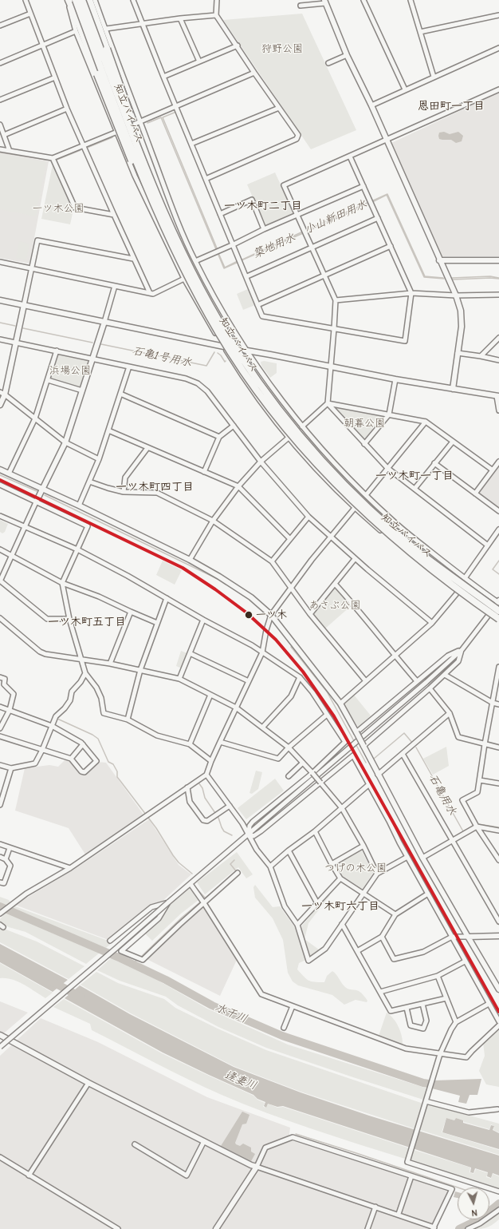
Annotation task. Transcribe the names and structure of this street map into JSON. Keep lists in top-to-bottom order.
{
  "streets": {
    "highway": ["知立バイパス"]
  },
  "districts": [
    "恩田町一丁目",
    "一ツ木町二丁目",
    "一ツ木町一丁目",
    "一ツ木町四丁目",
    "一ツ木町五丁目",
    "一ツ木町六丁目"
  ],
  "water": [
    "小山新田用水",
    "築地用水",
    "石亀1号用水",
    "石亀用水",
    "水干川",
    "逢妻川"
  ],
  "parks": [
    "狩野公園",
    "一ツ木公園",
    "浜場公園",
    "朝暮公園",
    "あさぶ公園",
    "つげの木公園"
  ],
  "places": ["一ツ木"],
  "north": "bottom"
}
